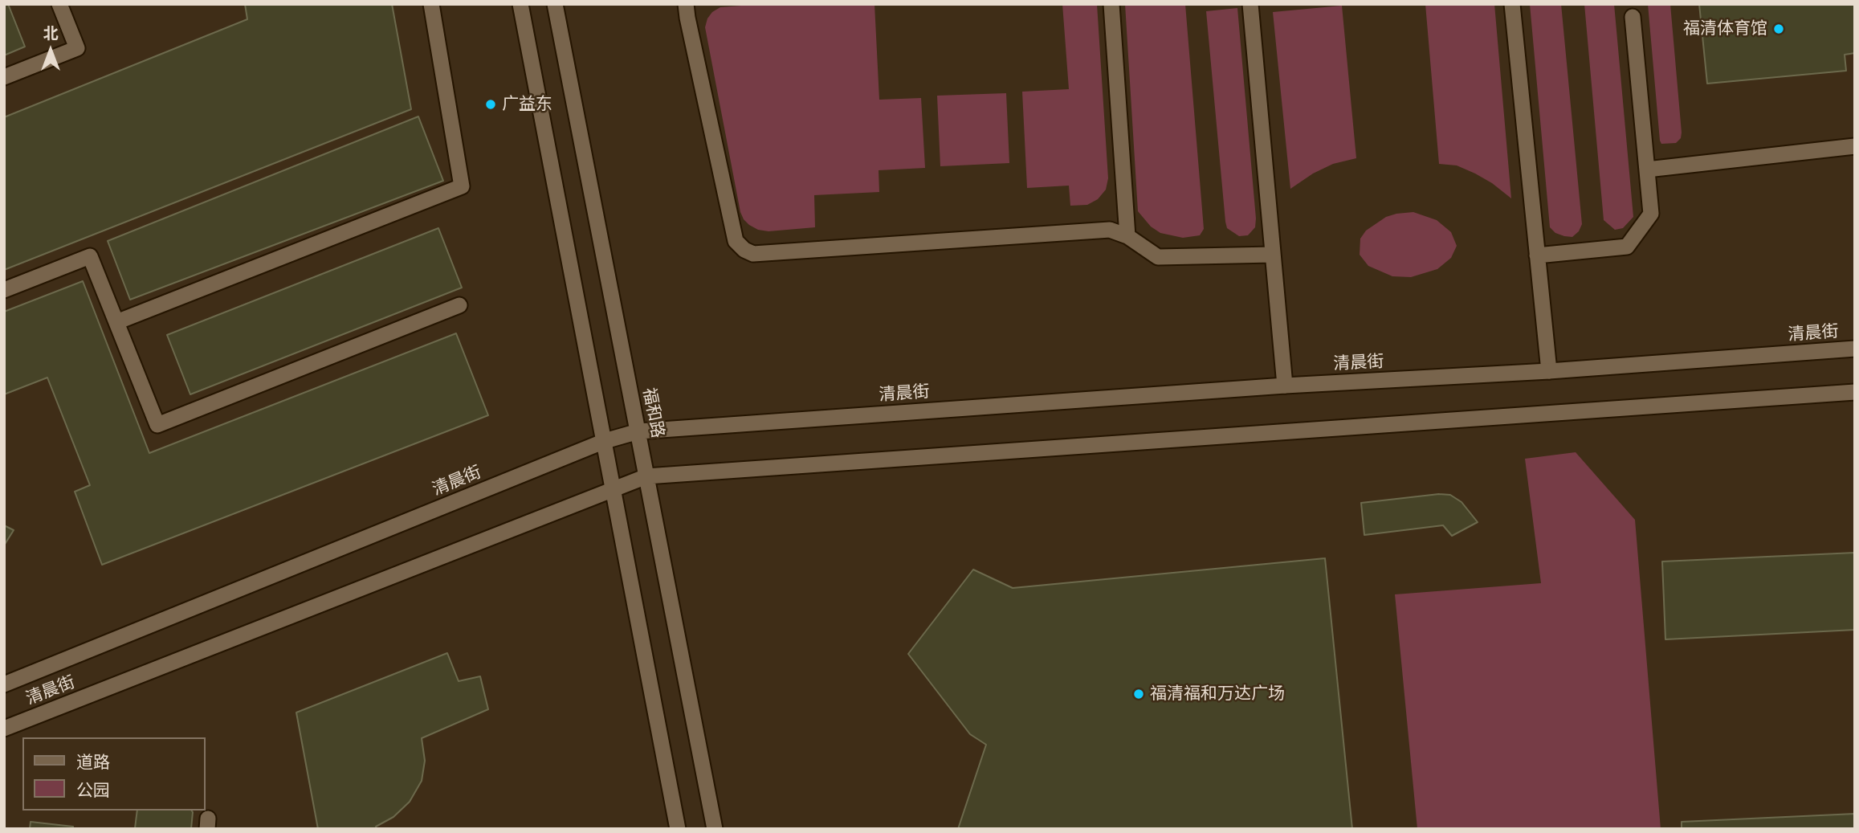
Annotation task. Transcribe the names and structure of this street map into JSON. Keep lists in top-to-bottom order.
{
  "streets": {
    "street": ["清晨街", "福和路"]
  },
  "crossings": [
    ["清晨街", "福和路"]
  ],
  "places": ["福清体育馆", "广益东", "福清福和万达广场"],
  "legend": ["道路", "公园"],
  "north": "top"
}
